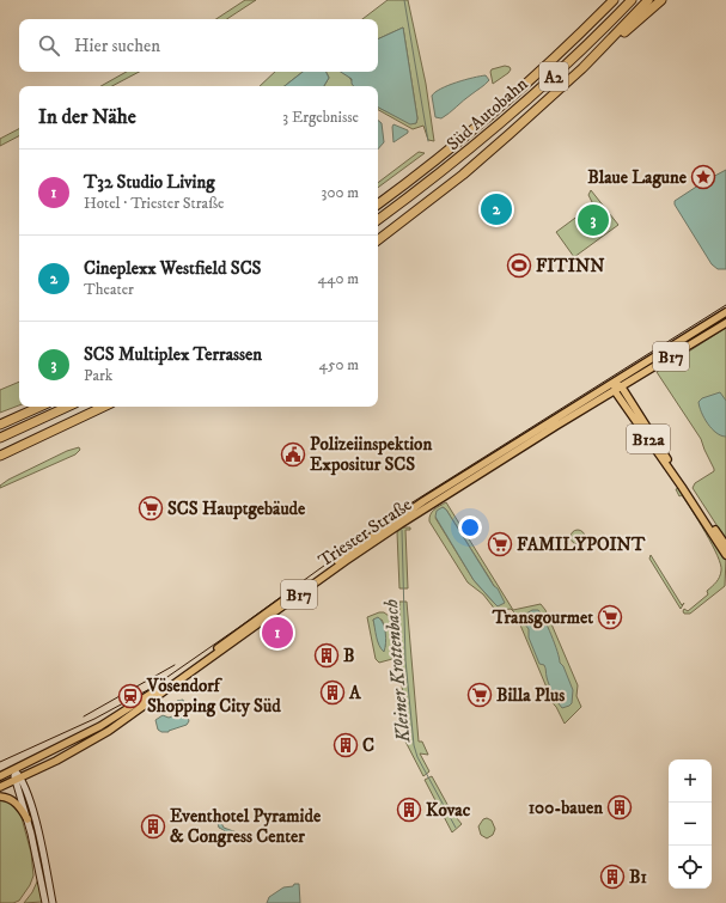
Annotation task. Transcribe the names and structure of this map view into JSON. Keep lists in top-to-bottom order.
{
  "streets": {
    "highway": ["A2", "Süd Autobahn"],
    "main road": ["B17", "B12a", "Triester Straße"]
  },
  "crossings": [
    ["B12a", "Triester Straße"]
  ],
  "water": ["Kleiner Krottenbach"],
  "places": {
    "place": ["Blaue Lagune"],
    "sports": ["FITINN"],
    "public building": ["Polizeiinspektion Expositur SCS"],
    "supermarket": [
      "SCS Hauptgebäude",
      "FAMILYPOINT",
      "Transgourmet",
      "Billa Plus"
    ],
    "building": [
      "B",
      "A",
      "C",
      "100-bauen",
      "Kovac",
      "Eventhotel Pyramide & Congress Center",
      "B1"
    ],
    "station": ["Vösendorf Shopping City Süd"]
  },
  "page": {
    "search": "Hier suchen",
    "heading": ["In der Nähe", "3 Ergebnisse"],
    "list": [
      {
        "mark": "1",
        "name": "T32 Studio Living",
        "note": "Hotel · Triester Straße",
        "value": "300 m"
      },
      {
        "mark": "2",
        "name": "Cineplexx Westfield SCS",
        "note": "Theater",
        "value": "440 m"
      },
      {
        "mark": "3",
        "name": "SCS Multiplex Terrassen",
        "note": "Park",
        "value": "450 m"
      }
    ],
    "pins": ["2", "3", "1"],
    "map_buttons": ["+", "−"]
  }
}
